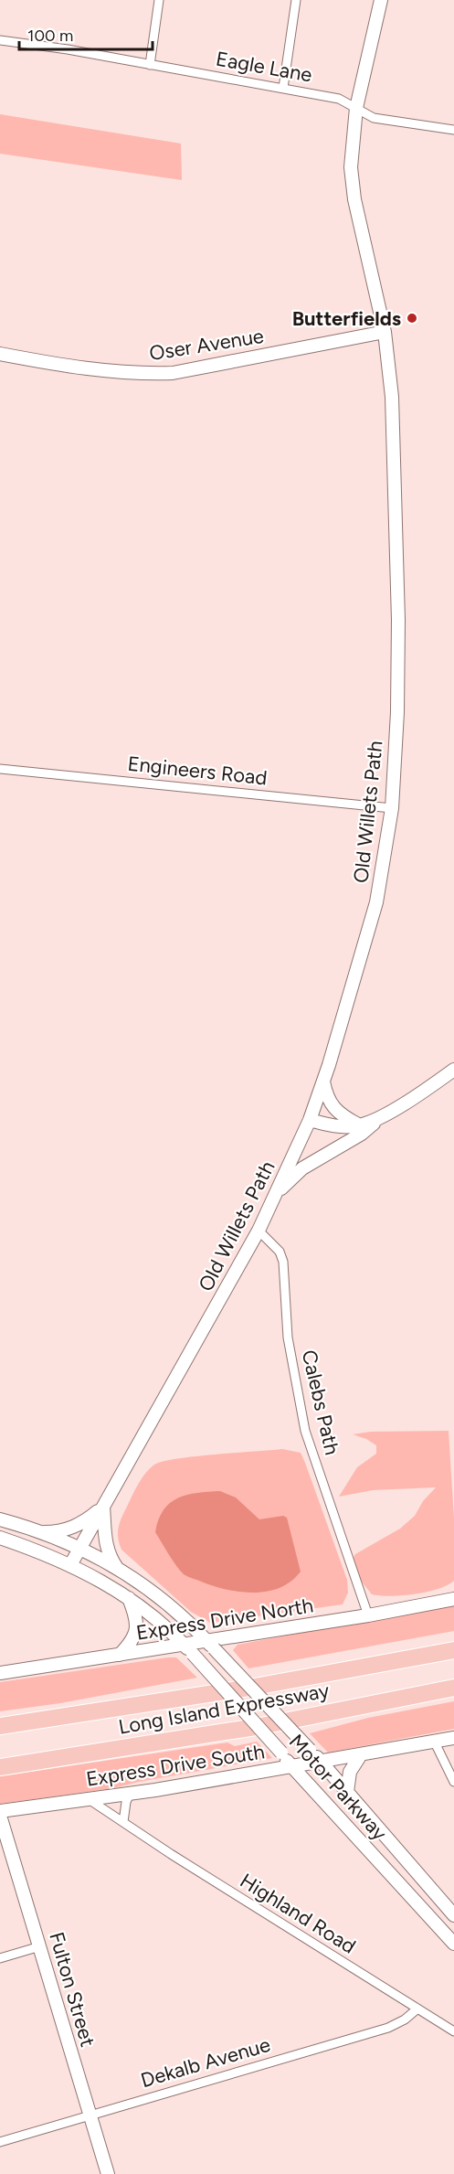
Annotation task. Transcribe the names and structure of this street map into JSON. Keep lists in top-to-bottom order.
{
  "streets": {
    "highway": ["Long Island Expressway"],
    "main road": [
      "Oser Avenue",
      "Old Willets Path",
      "Express Drive North",
      "Express Drive South",
      "Motor Parkway",
      "Fulton Street"
    ],
    "street": [
      "Eagle Lane",
      "Engineers Road",
      "Calebs Path",
      "Highland Road",
      "Dekalb Avenue"
    ]
  },
  "crossings": [
    ["Eagle Lane", "Old Willets Path"],
    ["Oser Avenue", "Old Willets Path"],
    ["Engineers Road", "Old Willets Path"],
    ["Old Willets Path", "Calebs Path"],
    ["Old Willets Path", "Motor Parkway"],
    ["Calebs Path", "Express Drive North"],
    ["Express Drive North", "Motor Parkway"],
    ["Express Drive South", "Motor Parkway"],
    ["Express Drive South", "Highland Road"],
    ["Highland Road", "Dekalb Avenue"],
    ["Fulton Street", "Dekalb Avenue"]
  ],
  "places": ["Butterfields"],
  "scale_bar": "100 m"
}
